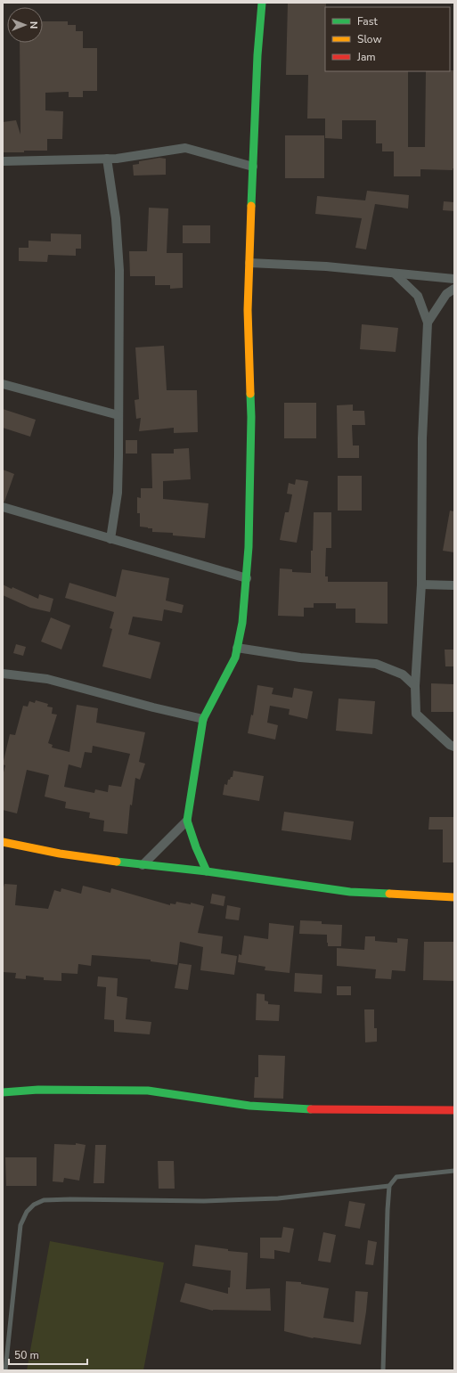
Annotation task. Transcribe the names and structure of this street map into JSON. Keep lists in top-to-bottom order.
{
  "legend": ["Fast", "Slow", "Jam"],
  "scale_bar": "50 m",
  "north": "right"
}
